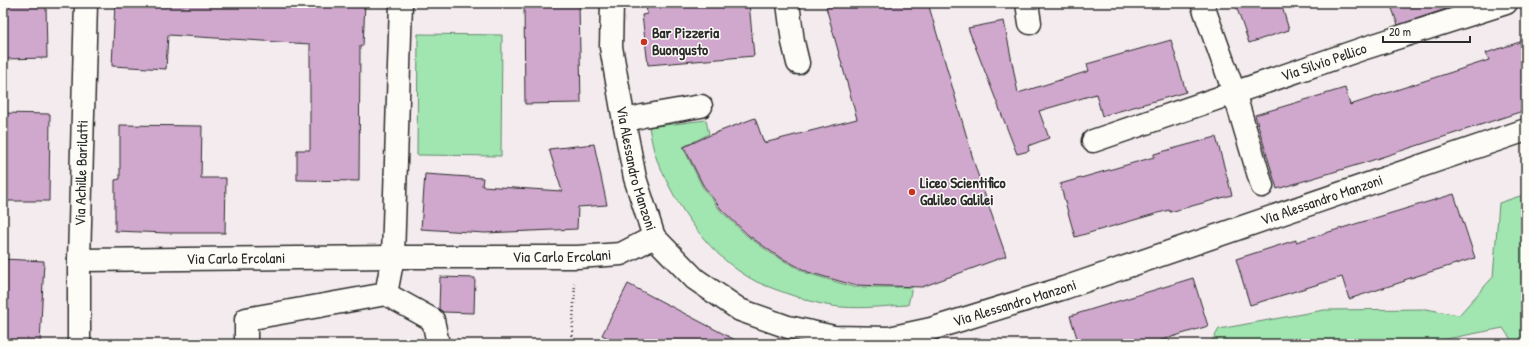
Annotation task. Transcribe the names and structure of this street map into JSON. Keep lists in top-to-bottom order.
{
  "streets": {
    "street": [
      "Via Silvio Pellico",
      "Via Alessandro Manzoni",
      "Via Achille Barilatti",
      "Via Carlo Ercolani"
    ]
  },
  "crossings": [
    ["Via Alessandro Manzoni", "Via Carlo Ercolani"],
    ["Via Achille Barilatti", "Via Carlo Ercolani"]
  ],
  "places": ["Bar Pizzeria Buongusto", "Liceo Scientifico Galileo Galilei"],
  "scale_bar": "20 m"
}
